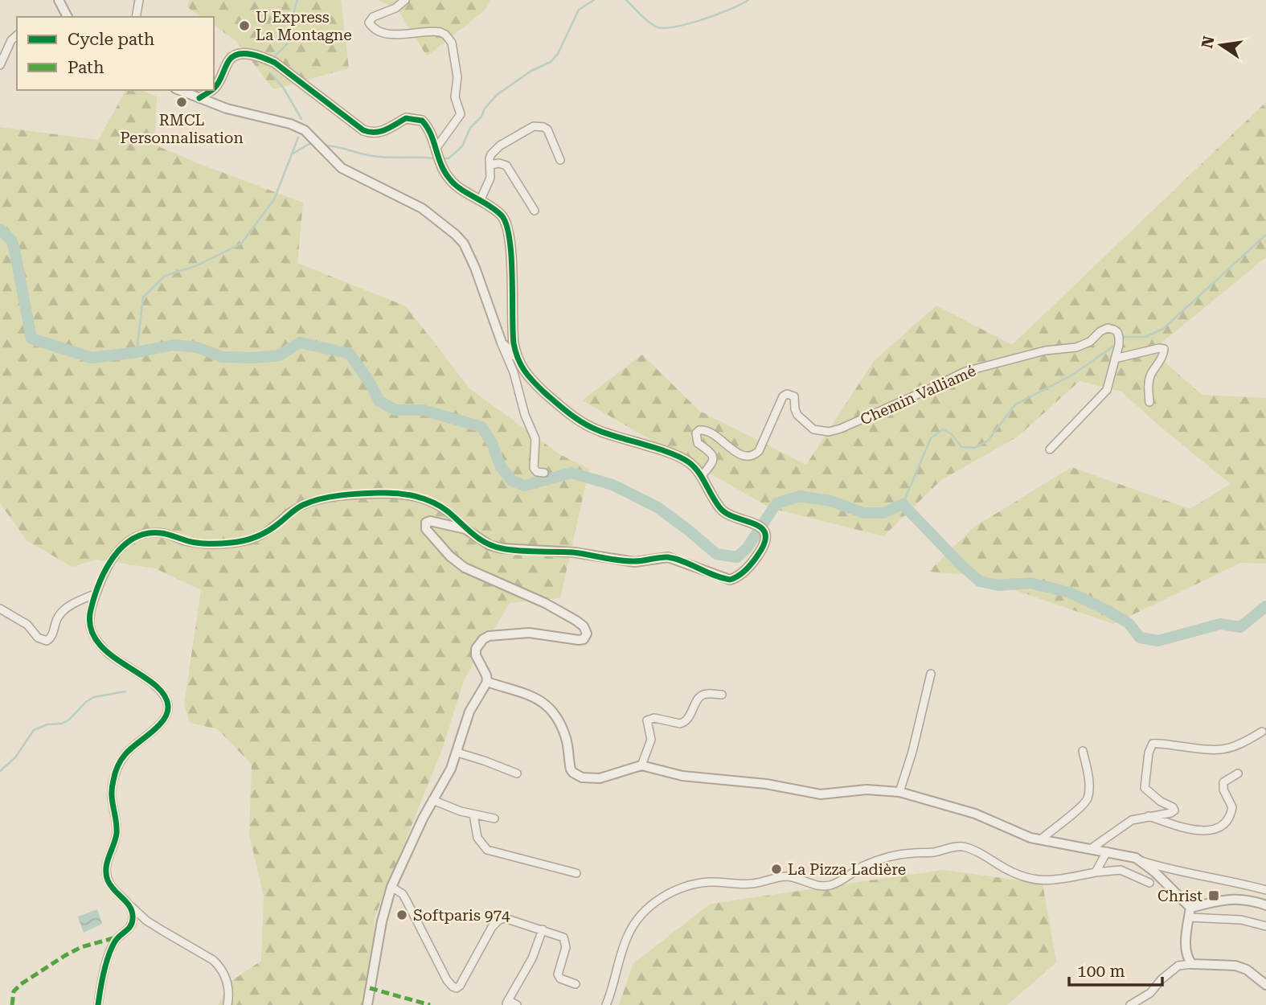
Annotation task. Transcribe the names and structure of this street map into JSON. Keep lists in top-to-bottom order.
{
  "streets": {
    "street": ["Chemin Valliamé"]
  },
  "places": {
    "other": [
      "U Express La Montagne",
      "RMCL Personnalisation",
      "La Pizza Ladière",
      "Softparis 974"
    ],
    "transit": ["Christ"]
  },
  "legend": ["Cycle path", "Path"],
  "scale_bar": "100 m",
  "north": "left"
}
